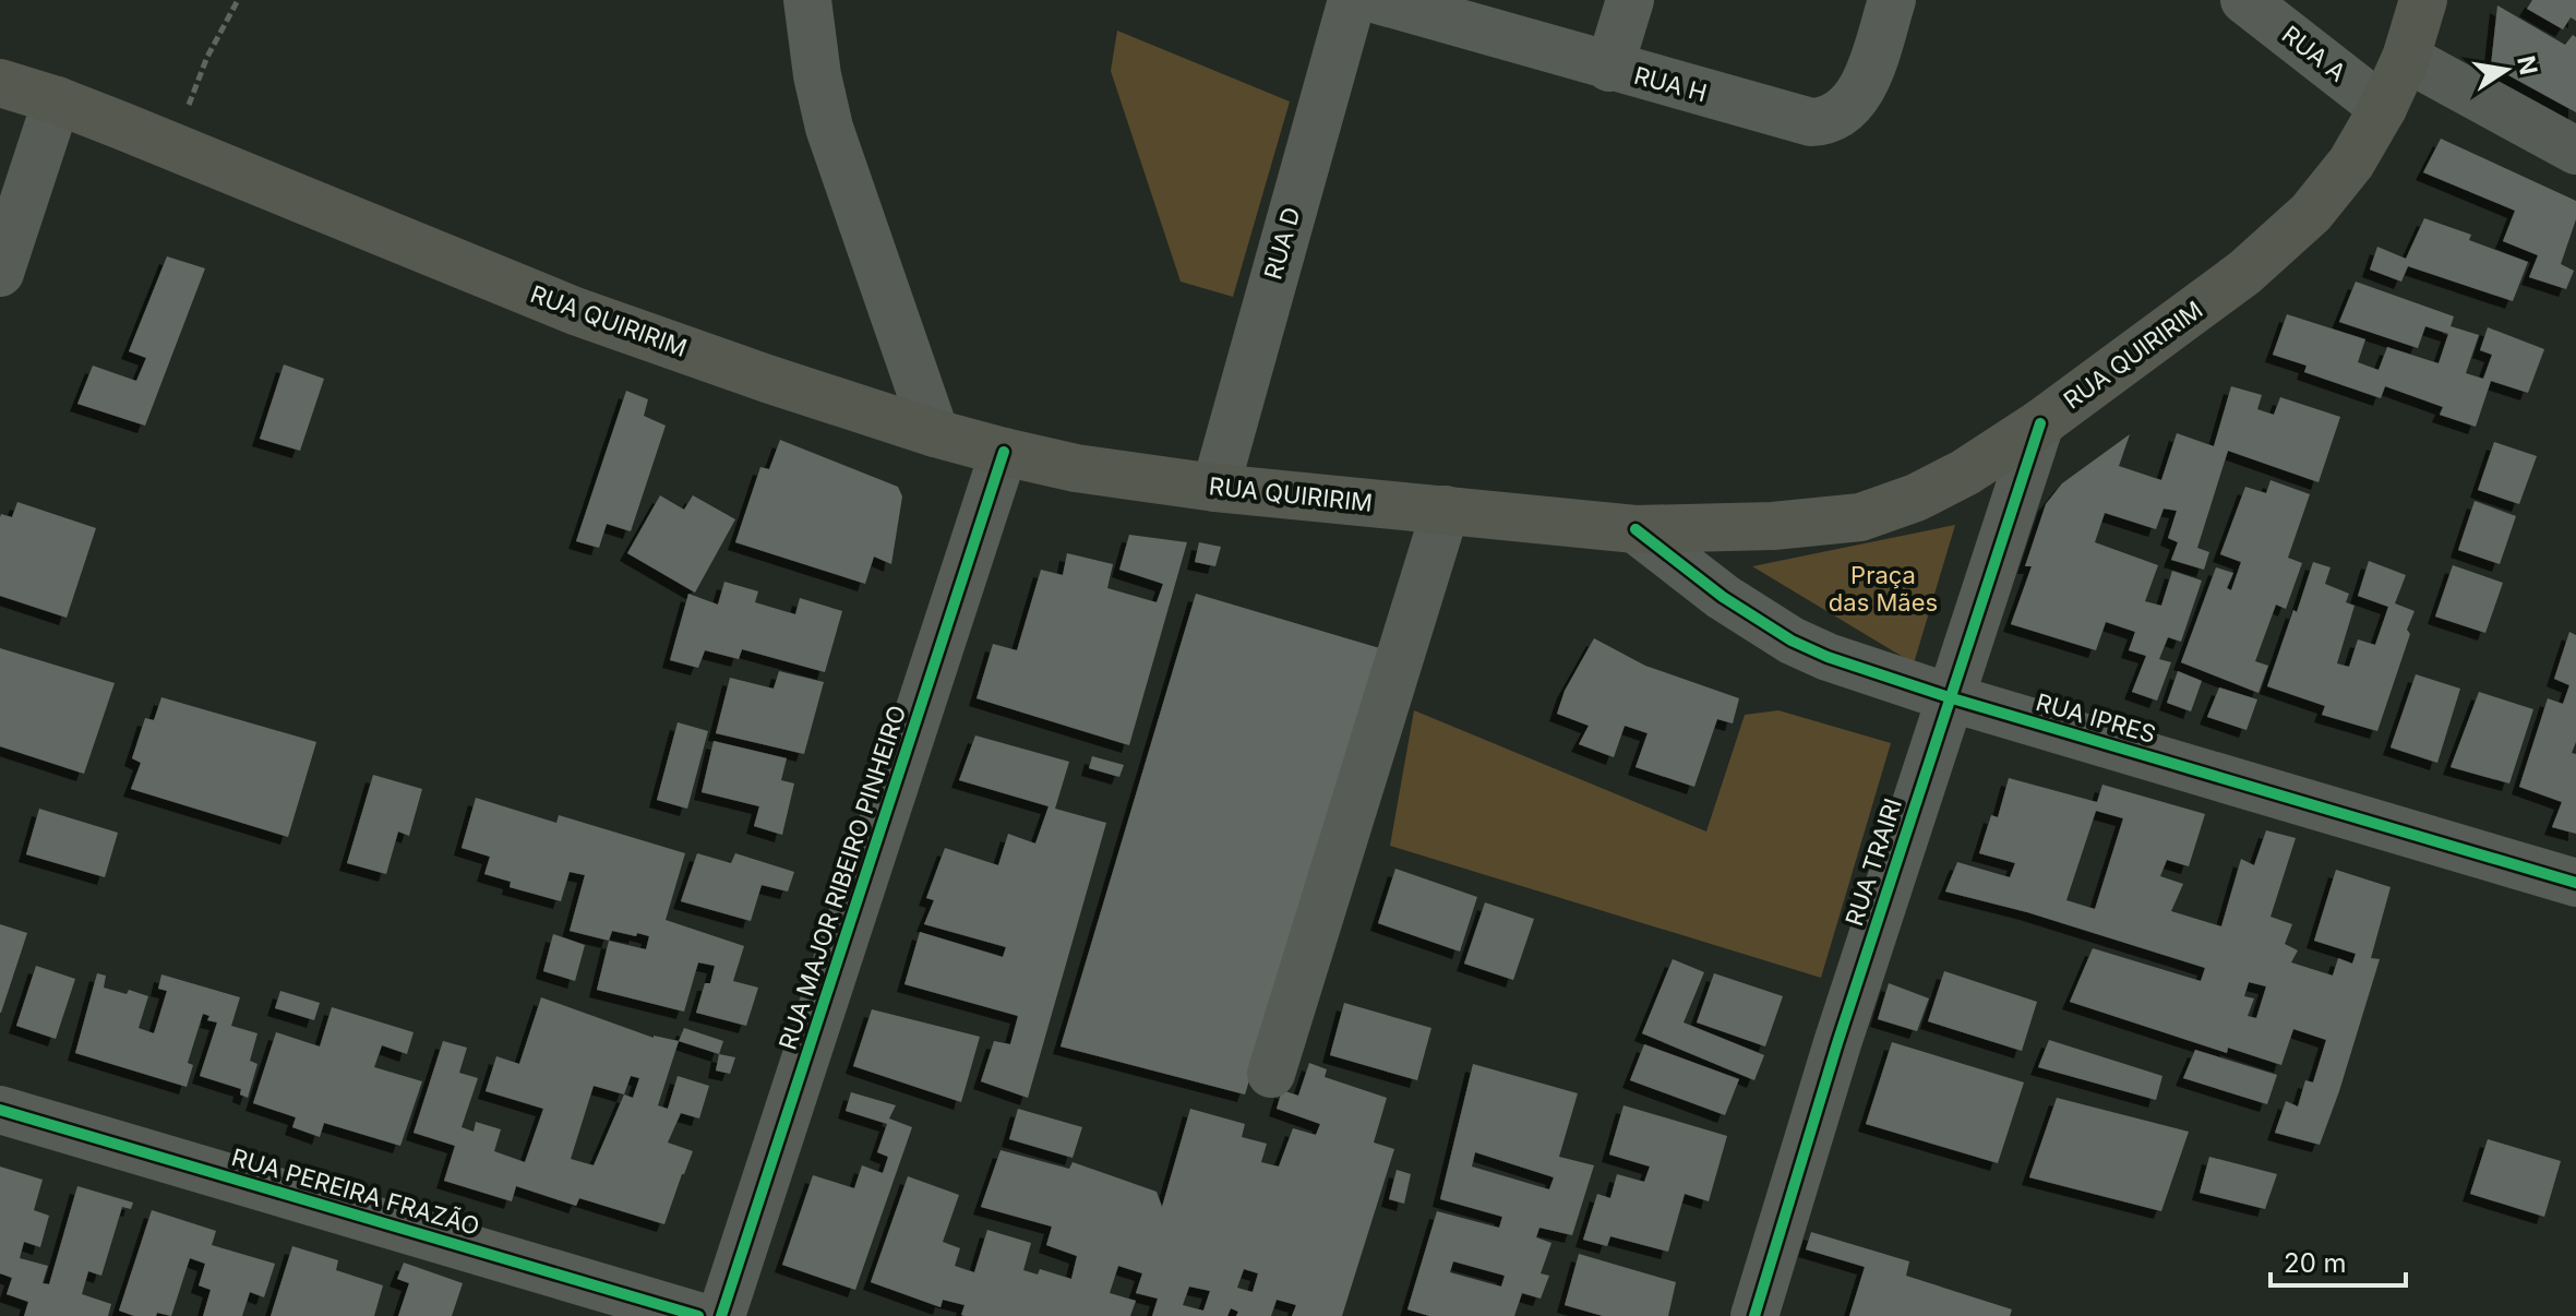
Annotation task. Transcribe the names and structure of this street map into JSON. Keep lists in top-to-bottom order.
{
  "streets": {
    "main road": ["RUA QUIRIRIM"],
    "street": [
      "RUA A",
      "RUA H",
      "RUA D",
      "RUA IPRES",
      "RUA TRAIRI",
      "RUA MAJOR RIBEIRO PINHEIRO",
      "RUA PEREIRA FRAZÃO"
    ]
  },
  "crossings": [
    ["RUA A", "RUA QUIRIRIM"],
    ["RUA D", "RUA QUIRIRIM"],
    ["RUA QUIRIRIM", "RUA IPRES"],
    ["RUA QUIRIRIM", "RUA TRAIRI"],
    ["RUA QUIRIRIM", "RUA MAJOR RIBEIRO PINHEIRO"],
    ["RUA IPRES", "RUA TRAIRI"]
  ],
  "parks": ["Praça das Mães"],
  "scale_bar": "20 m",
  "north": "right"
}
